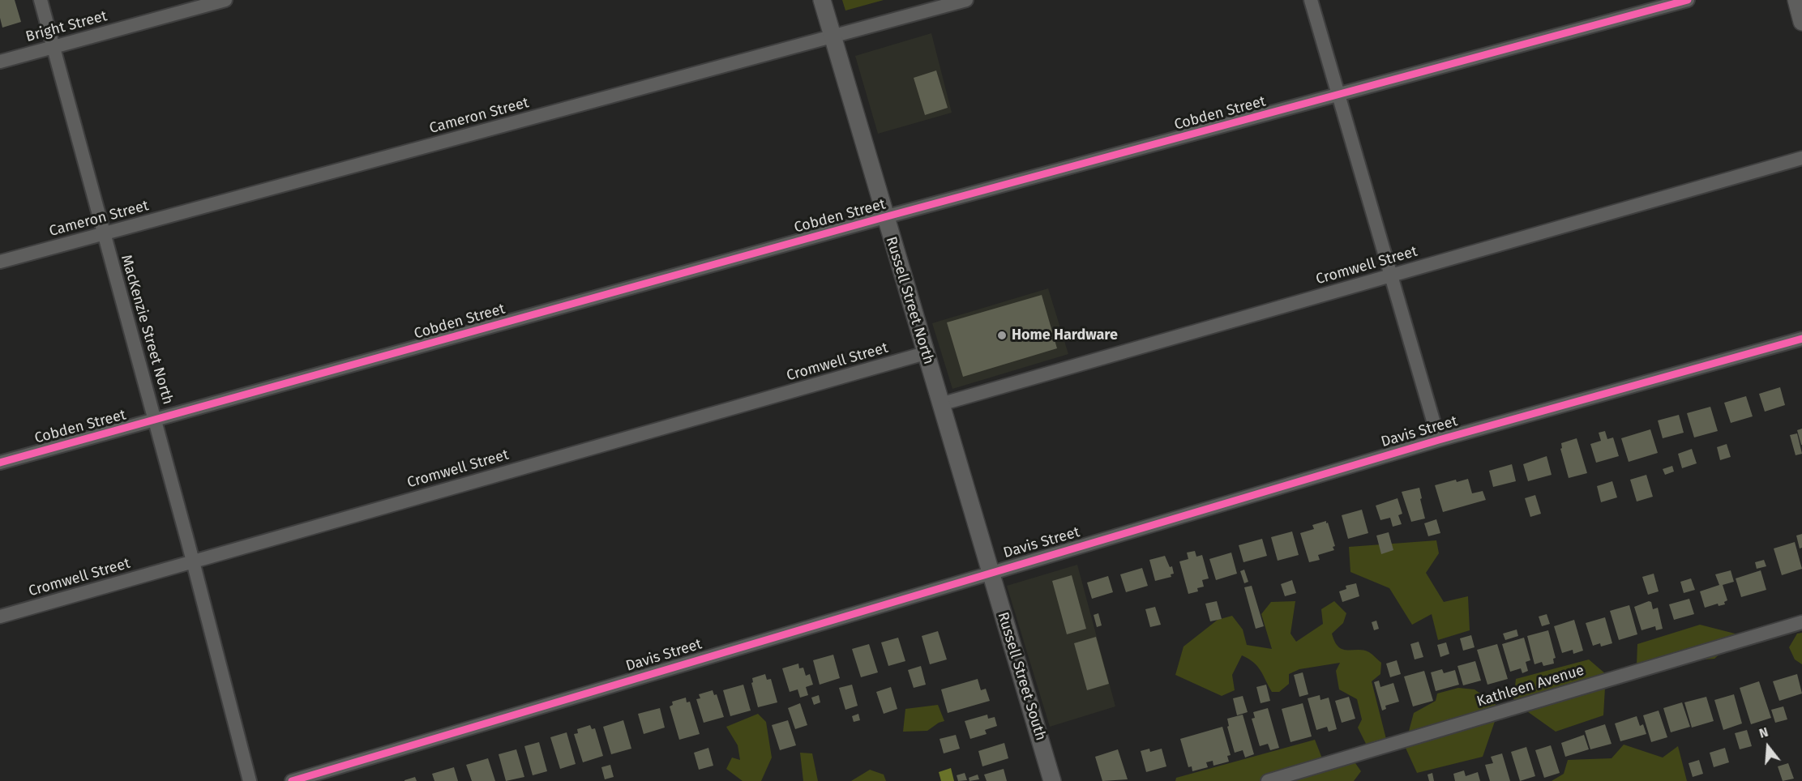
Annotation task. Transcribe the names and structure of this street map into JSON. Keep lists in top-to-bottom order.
{
  "streets": {
    "street": [
      "Bright Street",
      "Cobden Street",
      "Cameron Street",
      "Cromwell Street",
      "Russell Street North",
      "MacKenzie Street North",
      "Davis Street",
      "Russell Street South",
      "Kathleen Avenue"
    ]
  },
  "crossings": [
    ["Bright Street", "MacKenzie Street North"],
    ["Cobden Street", "Russell Street North"],
    ["Cobden Street", "MacKenzie Street North"],
    ["Cameron Street", "Russell Street North"],
    ["Cameron Street", "MacKenzie Street North"],
    ["Cromwell Street", "Russell Street North"],
    ["Cromwell Street", "MacKenzie Street North"],
    ["Russell Street North", "Davis Street"],
    ["Russell Street North", "Russell Street South"],
    ["Davis Street", "Russell Street South"]
  ],
  "places": ["Home Hardware"],
  "north": "top"
}
